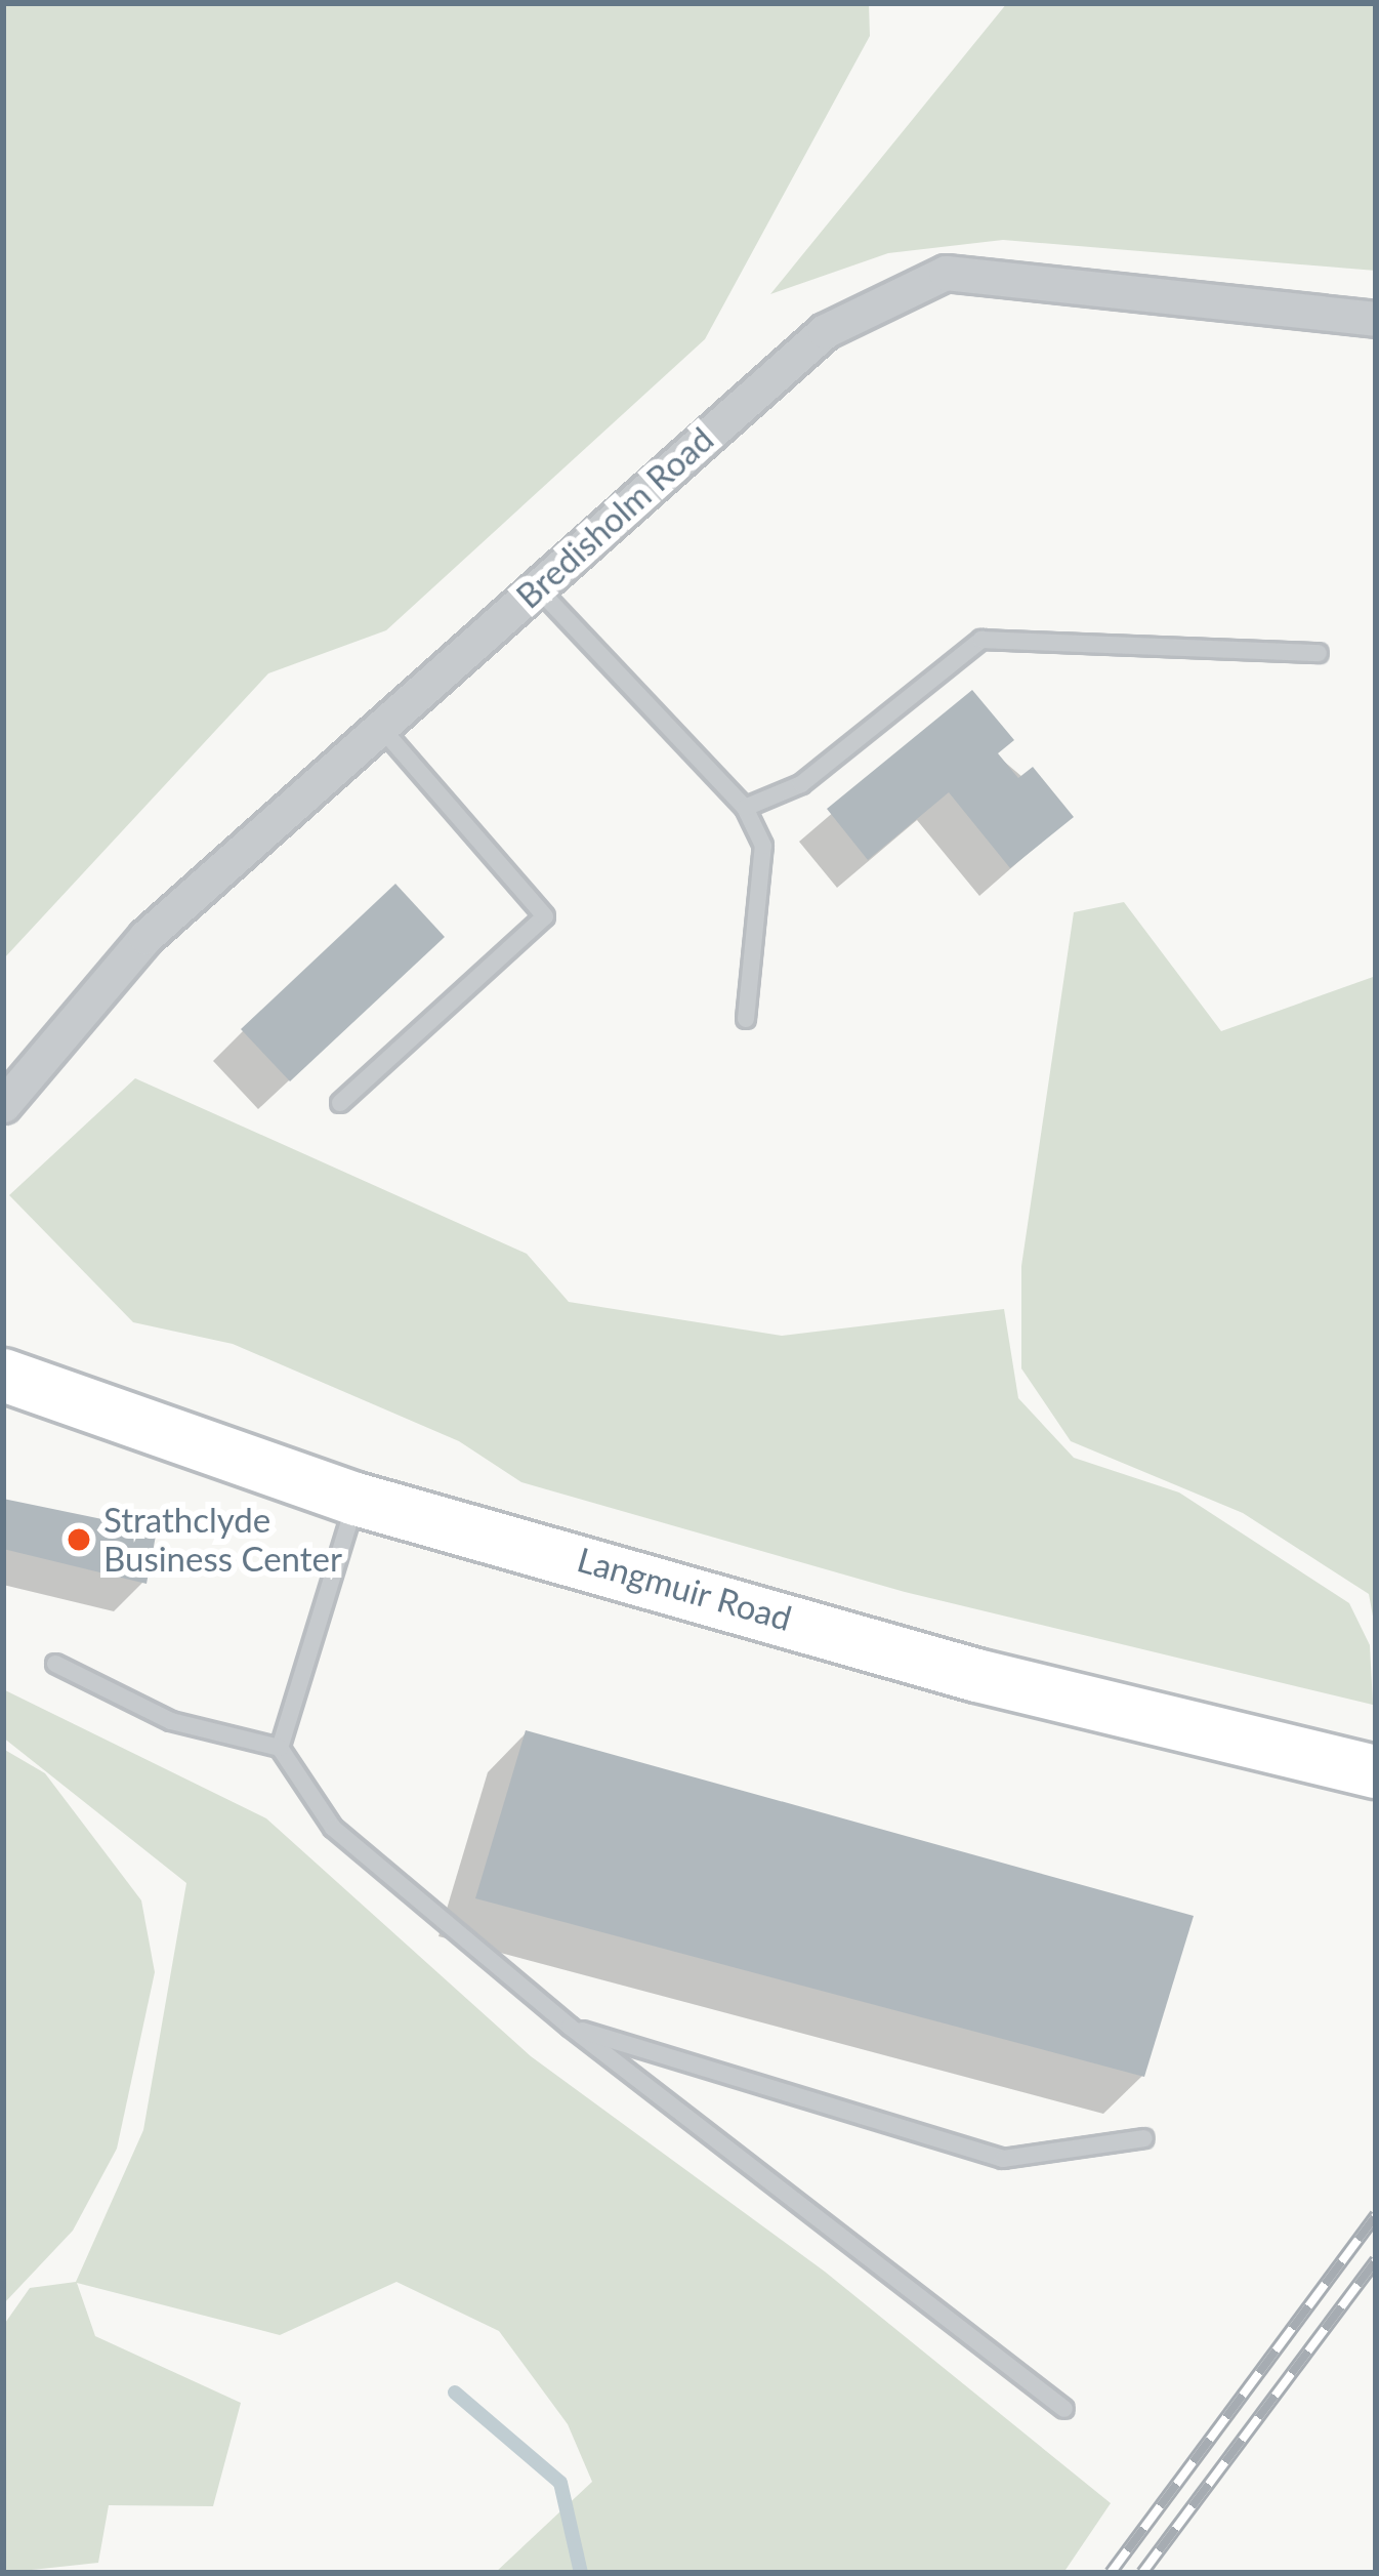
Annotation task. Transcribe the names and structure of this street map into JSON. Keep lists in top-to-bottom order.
{
  "streets": {
    "main road": ["Langmuir Road"],
    "street": ["Bredisholm Road"]
  },
  "places": ["Strathclyde Business Center"]
}
